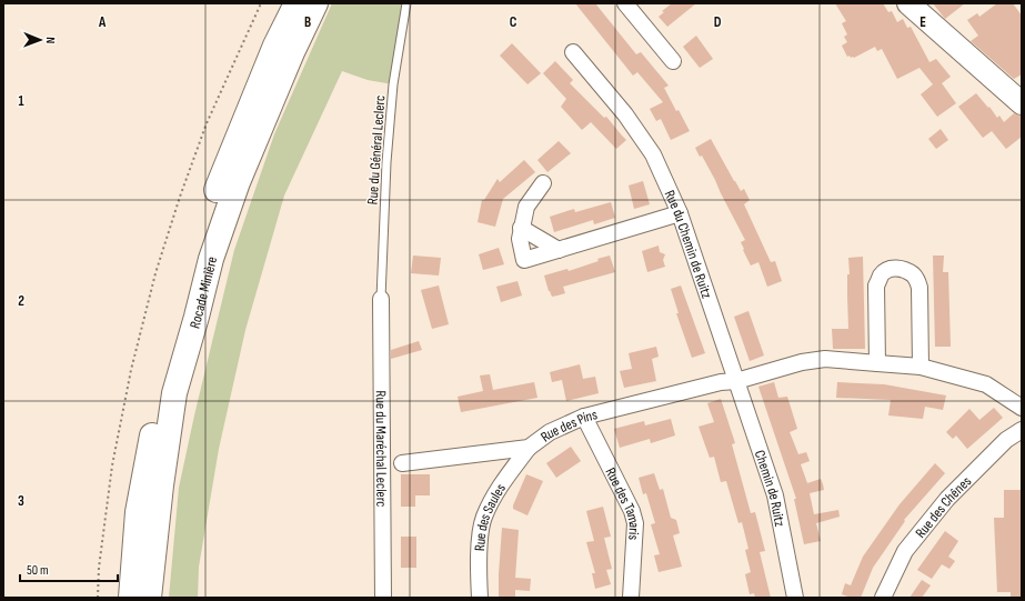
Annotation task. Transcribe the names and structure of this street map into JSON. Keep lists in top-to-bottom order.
{
  "streets": {
    "highway": ["Rocade Minière"],
    "street": [
      "Rue du Chemin de Ruitz",
      "Rue des Pins",
      "Rue du Maréchal Leclerc",
      "Chemin de Ruitz",
      "Rue des Tamaris",
      "Rue des Chênes",
      "Rue des Saules"
    ],
    "lane": ["Rue du Général Leclerc"]
  },
  "crossings": [
    ["Rue du Général Leclerc", "Rue du Maréchal Leclerc"],
    ["Rue du Chemin de Ruitz", "Rue des Pins"],
    ["Rue du Chemin de Ruitz", "Chemin de Ruitz"],
    ["Rue des Pins", "Chemin de Ruitz"],
    ["Rue des Pins", "Rue des Tamaris"],
    ["Rue des Pins", "Rue des Saules"]
  ],
  "scale_bar": "50 m",
  "north": "right",
  "grid": {
    "columns": [
      "A",
      "B",
      "C",
      "D",
      "E"
    ],
    "rows": ["1", "2", "3"]
  }
}
